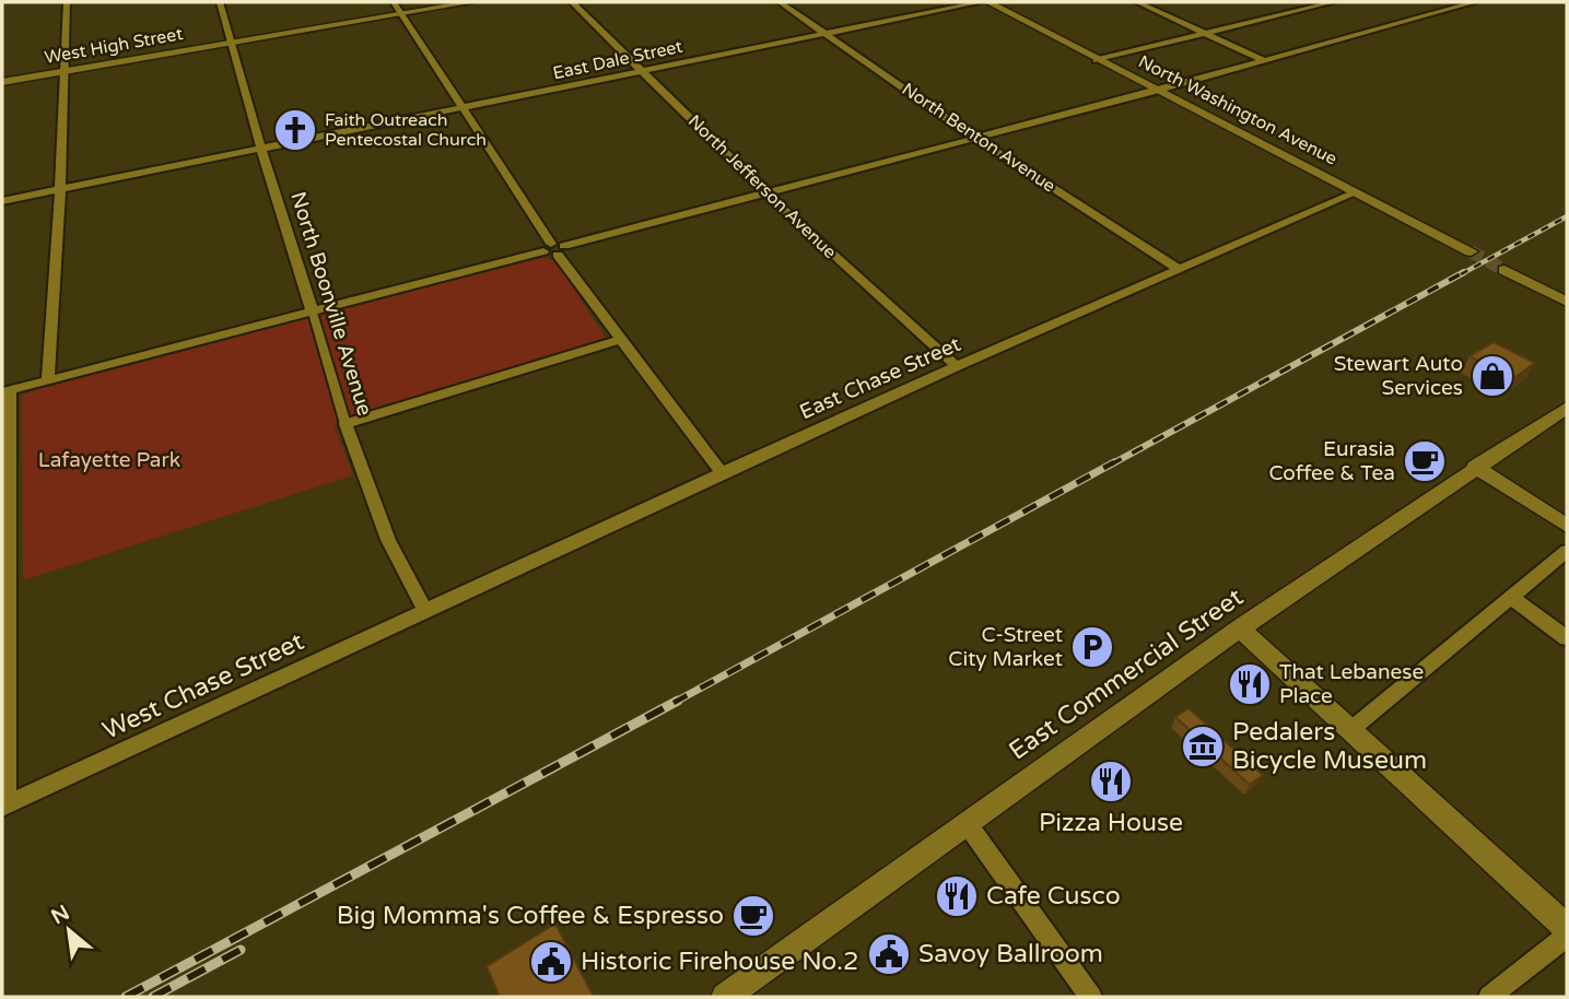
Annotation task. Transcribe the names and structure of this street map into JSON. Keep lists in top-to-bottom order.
{
  "streets": {
    "street": [
      "West High Street",
      "East Dale Street",
      "North Washington Avenue",
      "North Benton Avenue",
      "North Jefferson Avenue",
      "North Boonville Avenue",
      "East Chase Street",
      "East Commercial Street",
      "West Chase Street"
    ]
  },
  "crossings": [
    ["West High Street", "North Boonville Avenue"],
    ["East Dale Street", "North Benton Avenue"],
    ["East Dale Street", "North Jefferson Avenue"],
    ["East Dale Street", "North Boonville Avenue"],
    ["North Washington Avenue", "East Chase Street"],
    ["North Benton Avenue", "East Chase Street"],
    ["North Jefferson Avenue", "East Chase Street"],
    ["North Boonville Avenue", "East Chase Street"],
    ["North Boonville Avenue", "West Chase Street"],
    ["East Chase Street", "West Chase Street"]
  ],
  "parks": ["Lafayette Park"],
  "places": {
    "church": ["Faith Outreach Pentecostal Church"],
    "shop": ["Stewart Auto Services"],
    "cafe": ["Eurasia Coffee & Tea", "Big Momma's Coffee & Espresso"],
    "parking": ["C-Street City Market"],
    "restaurant": ["That Lebanese Place", "Pizza House", "Cafe Cusco"],
    "museum": ["Pedalers Bicycle Museum"],
    "public building": ["Savoy Ballroom", "Historic Firehouse No.2"]
  },
  "north": "top left"
}
